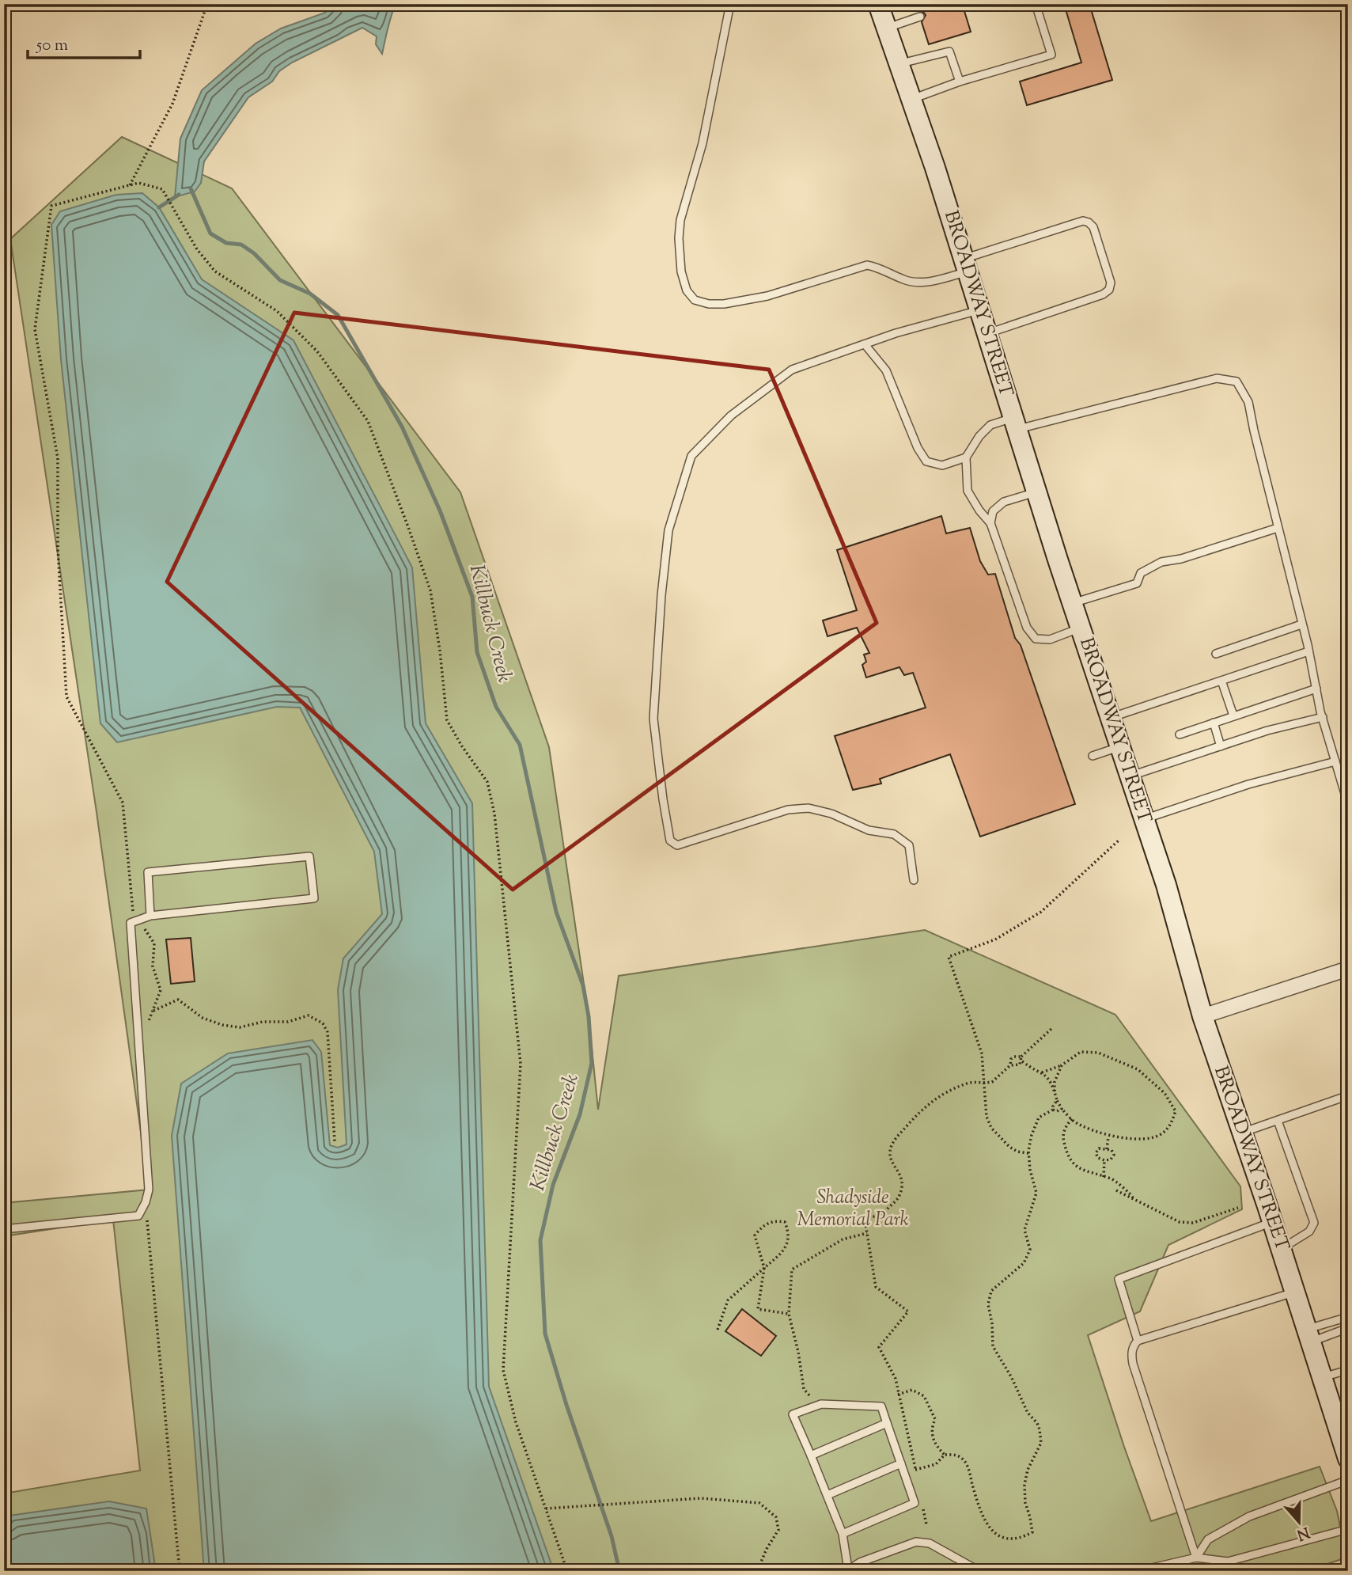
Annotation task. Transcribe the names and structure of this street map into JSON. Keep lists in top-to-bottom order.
{
  "streets": {
    "main road": ["BROADWAY STREET"]
  },
  "water": ["Killbuck Creek"],
  "parks": ["Shadyside Memorial Park"],
  "scale_bar": "50 m",
  "north": "bottom"
}
